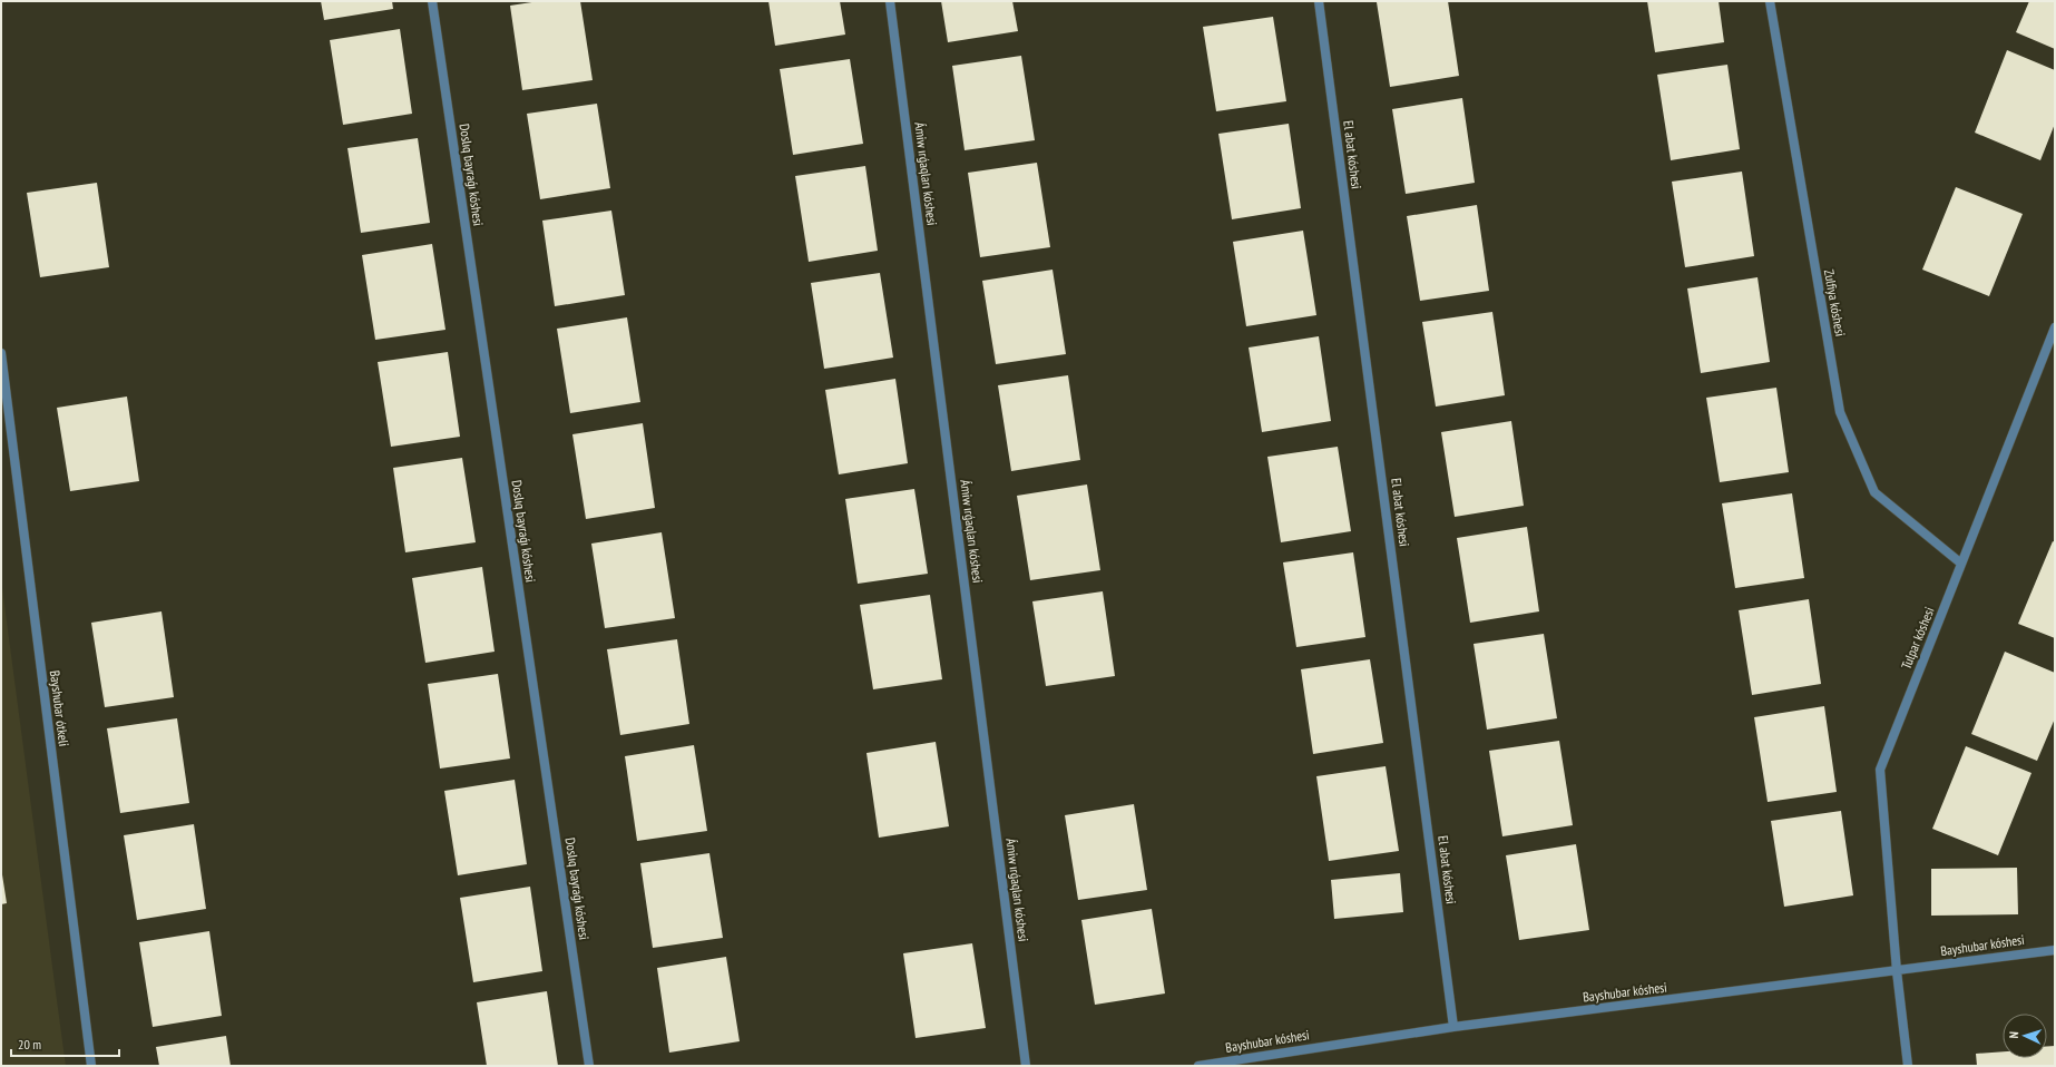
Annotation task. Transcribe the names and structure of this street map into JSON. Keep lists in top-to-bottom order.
{
  "streets": {
    "street": [
      "El abat kóshesi",
      "Ámiw ırǵaqları kóshesi",
      "Doslıq bayraǵı kóshesi",
      "Zulfiya kóshesi",
      "Tulpar kóshesi",
      "Bayshubar ótkeli",
      "Bayshubar kóshesi"
    ]
  },
  "crossings": [
    ["El abat kóshesi", "Bayshubar kóshesi"],
    ["Zulfiya kóshesi", "Tulpar kóshesi"],
    ["Tulpar kóshesi", "Bayshubar kóshesi"]
  ],
  "scale_bar": "20 m",
  "north": "left"
}
